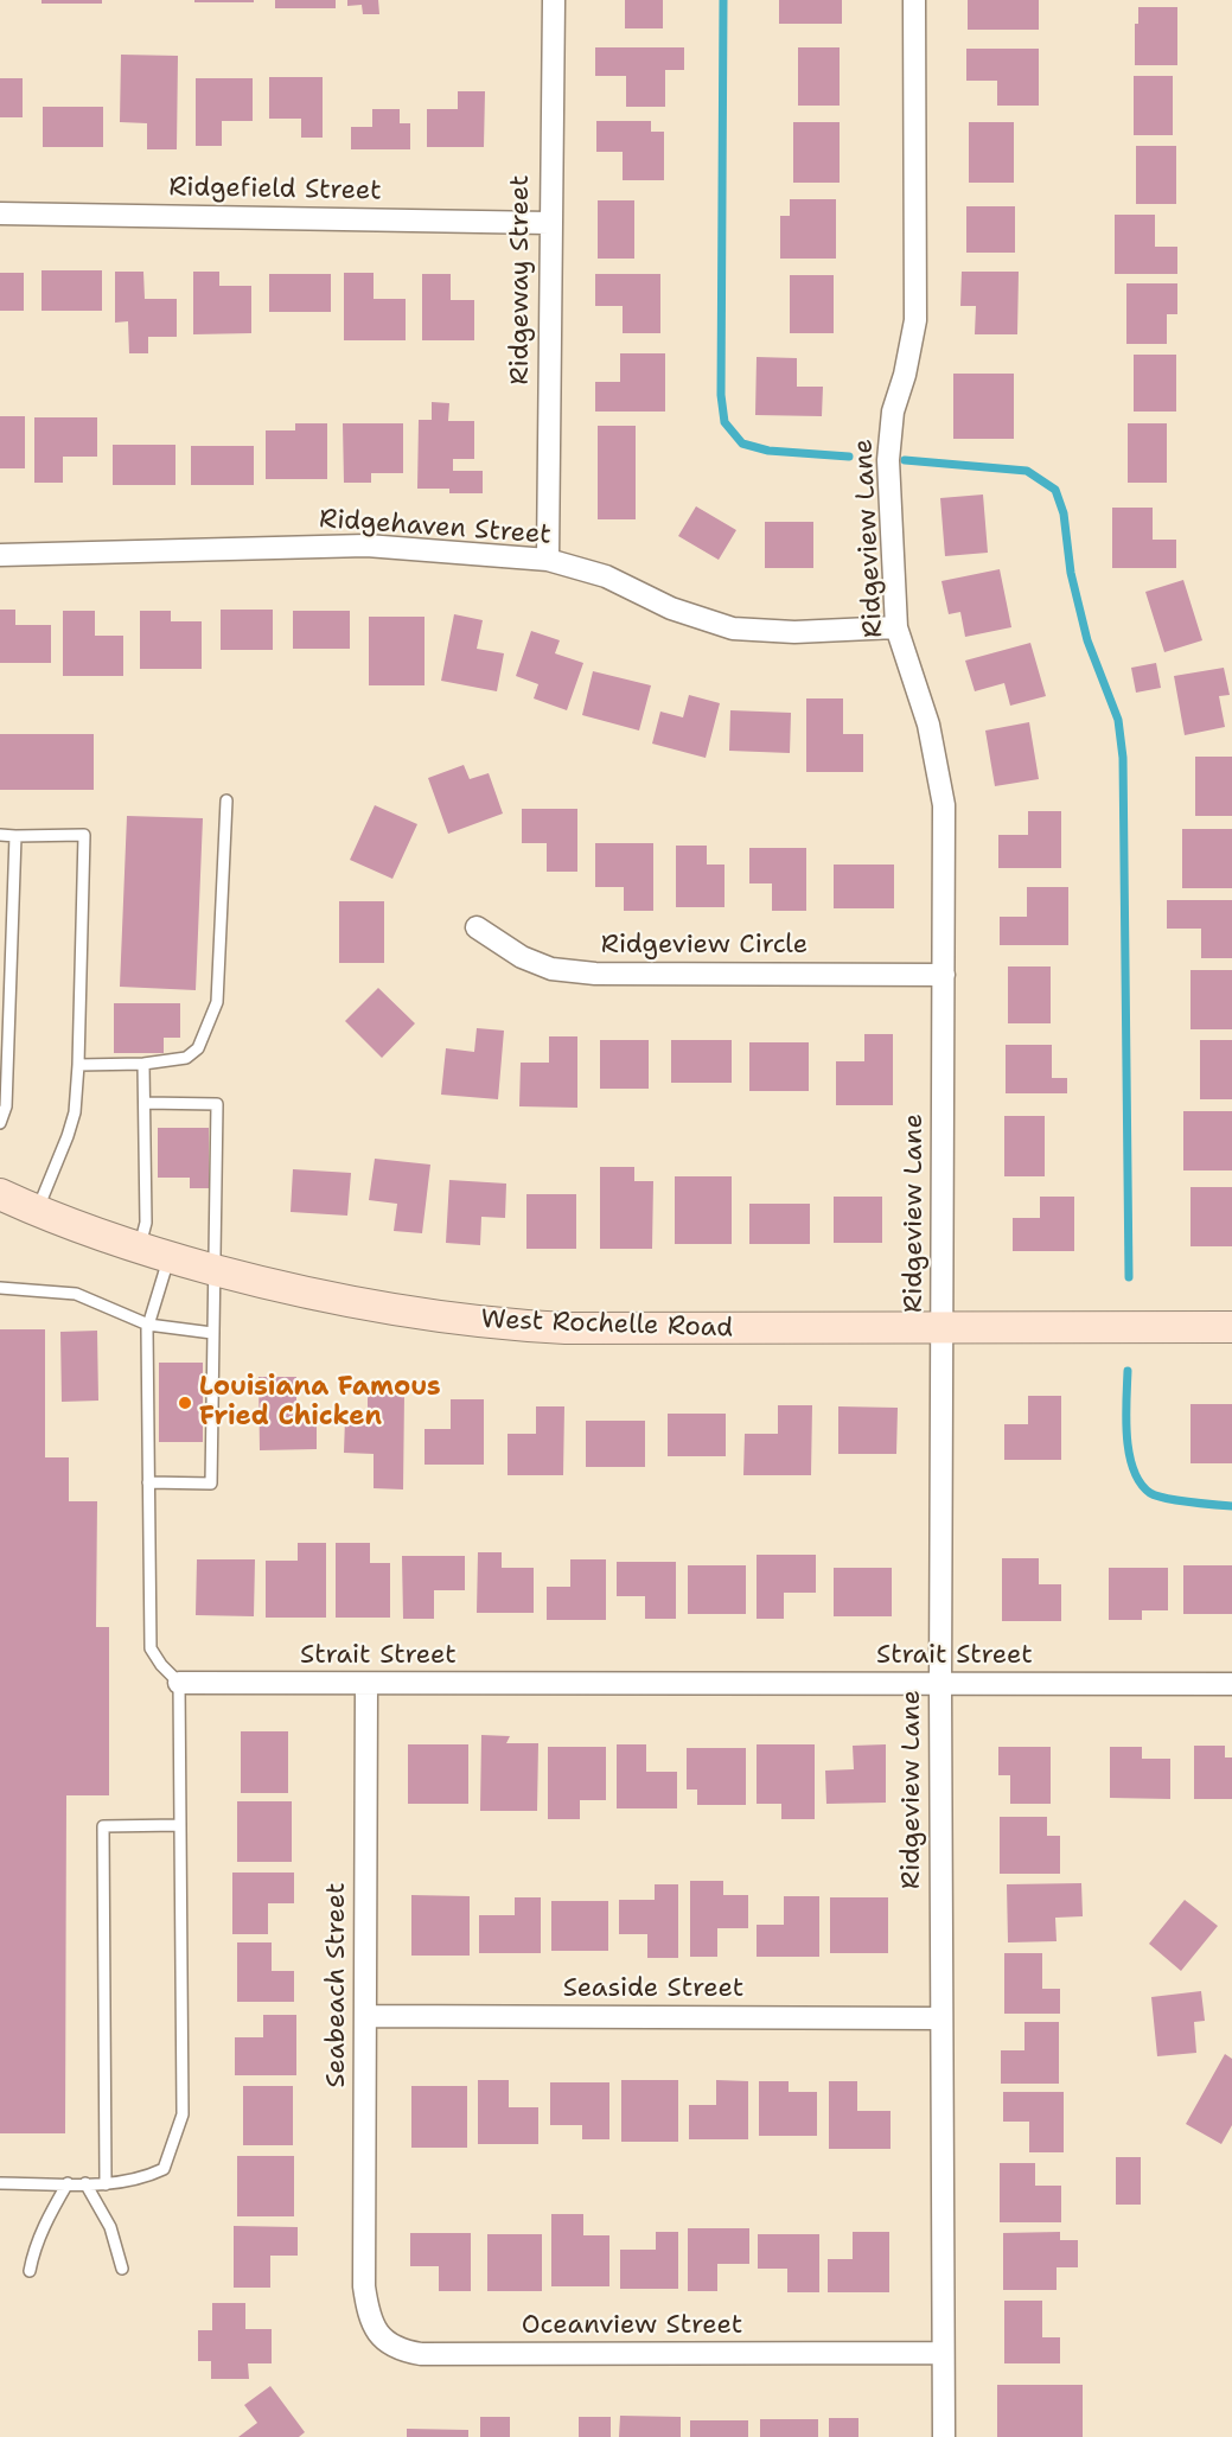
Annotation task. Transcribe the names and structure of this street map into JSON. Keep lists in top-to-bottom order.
{
  "streets": {
    "street": [
      "Ridgefield Street",
      "Ridgeway Street",
      "Ridgehaven Street",
      "Ridgeview Lane",
      "Ridgeview Circle",
      "West Rochelle Road",
      "Strait Street",
      "Seabeach Street",
      "Seaside Street",
      "Oceanview Street"
    ]
  },
  "crossings": [
    ["Ridgefield Street", "Ridgeway Street"],
    ["Ridgeway Street", "Ridgehaven Street"],
    ["Ridgehaven Street", "Ridgeview Lane"],
    ["Ridgeview Lane", "Ridgeview Circle"],
    ["Ridgeview Lane", "West Rochelle Road"],
    ["Ridgeview Lane", "Strait Street"],
    ["Ridgeview Lane", "Seaside Street"],
    ["Ridgeview Lane", "Oceanview Street"],
    ["Strait Street", "Seabeach Street"],
    ["Seabeach Street", "Seaside Street"],
    ["Seabeach Street", "Oceanview Street"]
  ],
  "places": ["Louisiana Famous Fried Chicken"]
}
